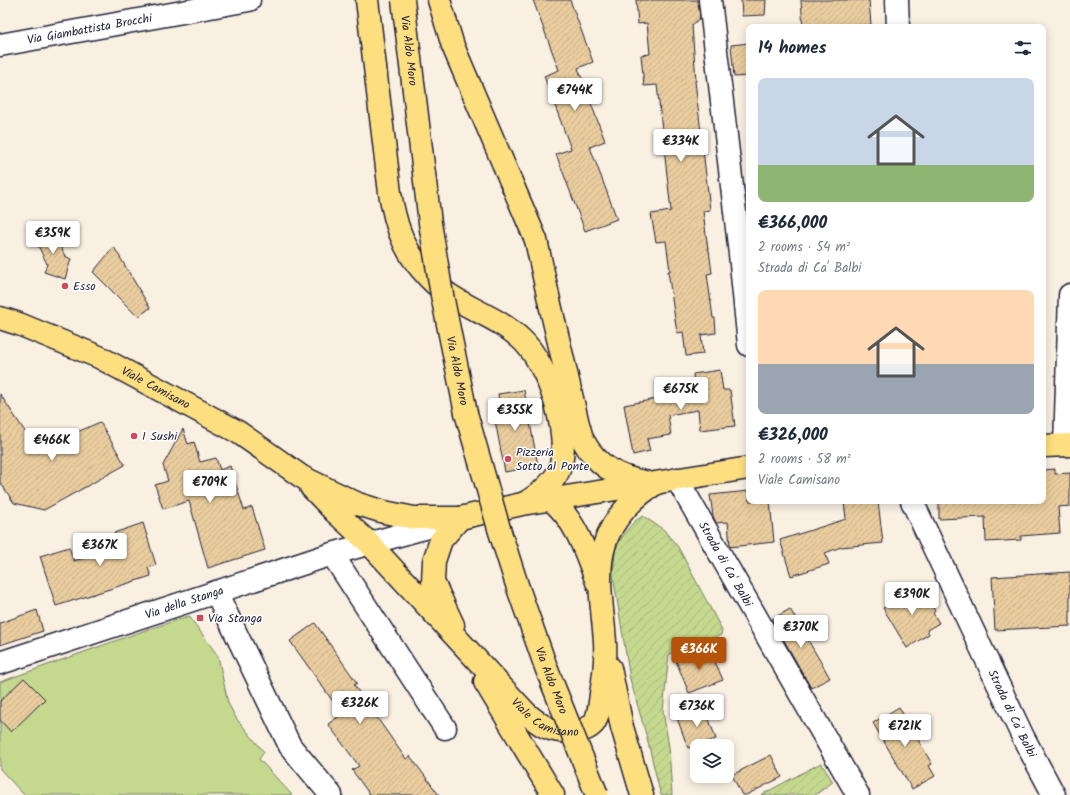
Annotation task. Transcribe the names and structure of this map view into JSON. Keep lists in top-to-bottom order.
{
  "streets": {
    "main road": ["Via Aldo Moro", "Viale Camisano"],
    "street": ["Via Giambattista Brocchi", "Strada di Ca' Balbi", "Via della Stanga"]
  },
  "crossings": [
    ["Viale Camisano", "Strada di Ca' Balbi"],
    ["Viale Camisano", "Via della Stanga"]
  ],
  "places": {
    "other": ["Esso", "I Sushi", "Pizzeria Sotto al Ponte"],
    "transit": ["Via Stanga"]
  },
  "page": {
    "heading": "14 homes",
    "list": [
      {
        "name": "€366,000",
        "note": "2 rooms · 54 m² · Strada di Ca' Balbi"
      },
      {
        "name": "€326,000",
        "note": "2 rooms · 58 m² · Viale Camisano"
      }
    ],
    "price": [
      "€744K",
      "€334K",
      "€359K",
      "€675K",
      "€355K",
      "€466K",
      "€709K",
      "€367K",
      "€390K",
      "€370K",
      "€366K",
      "€326K",
      "€736K",
      "€721K"
    ]
  }
}
